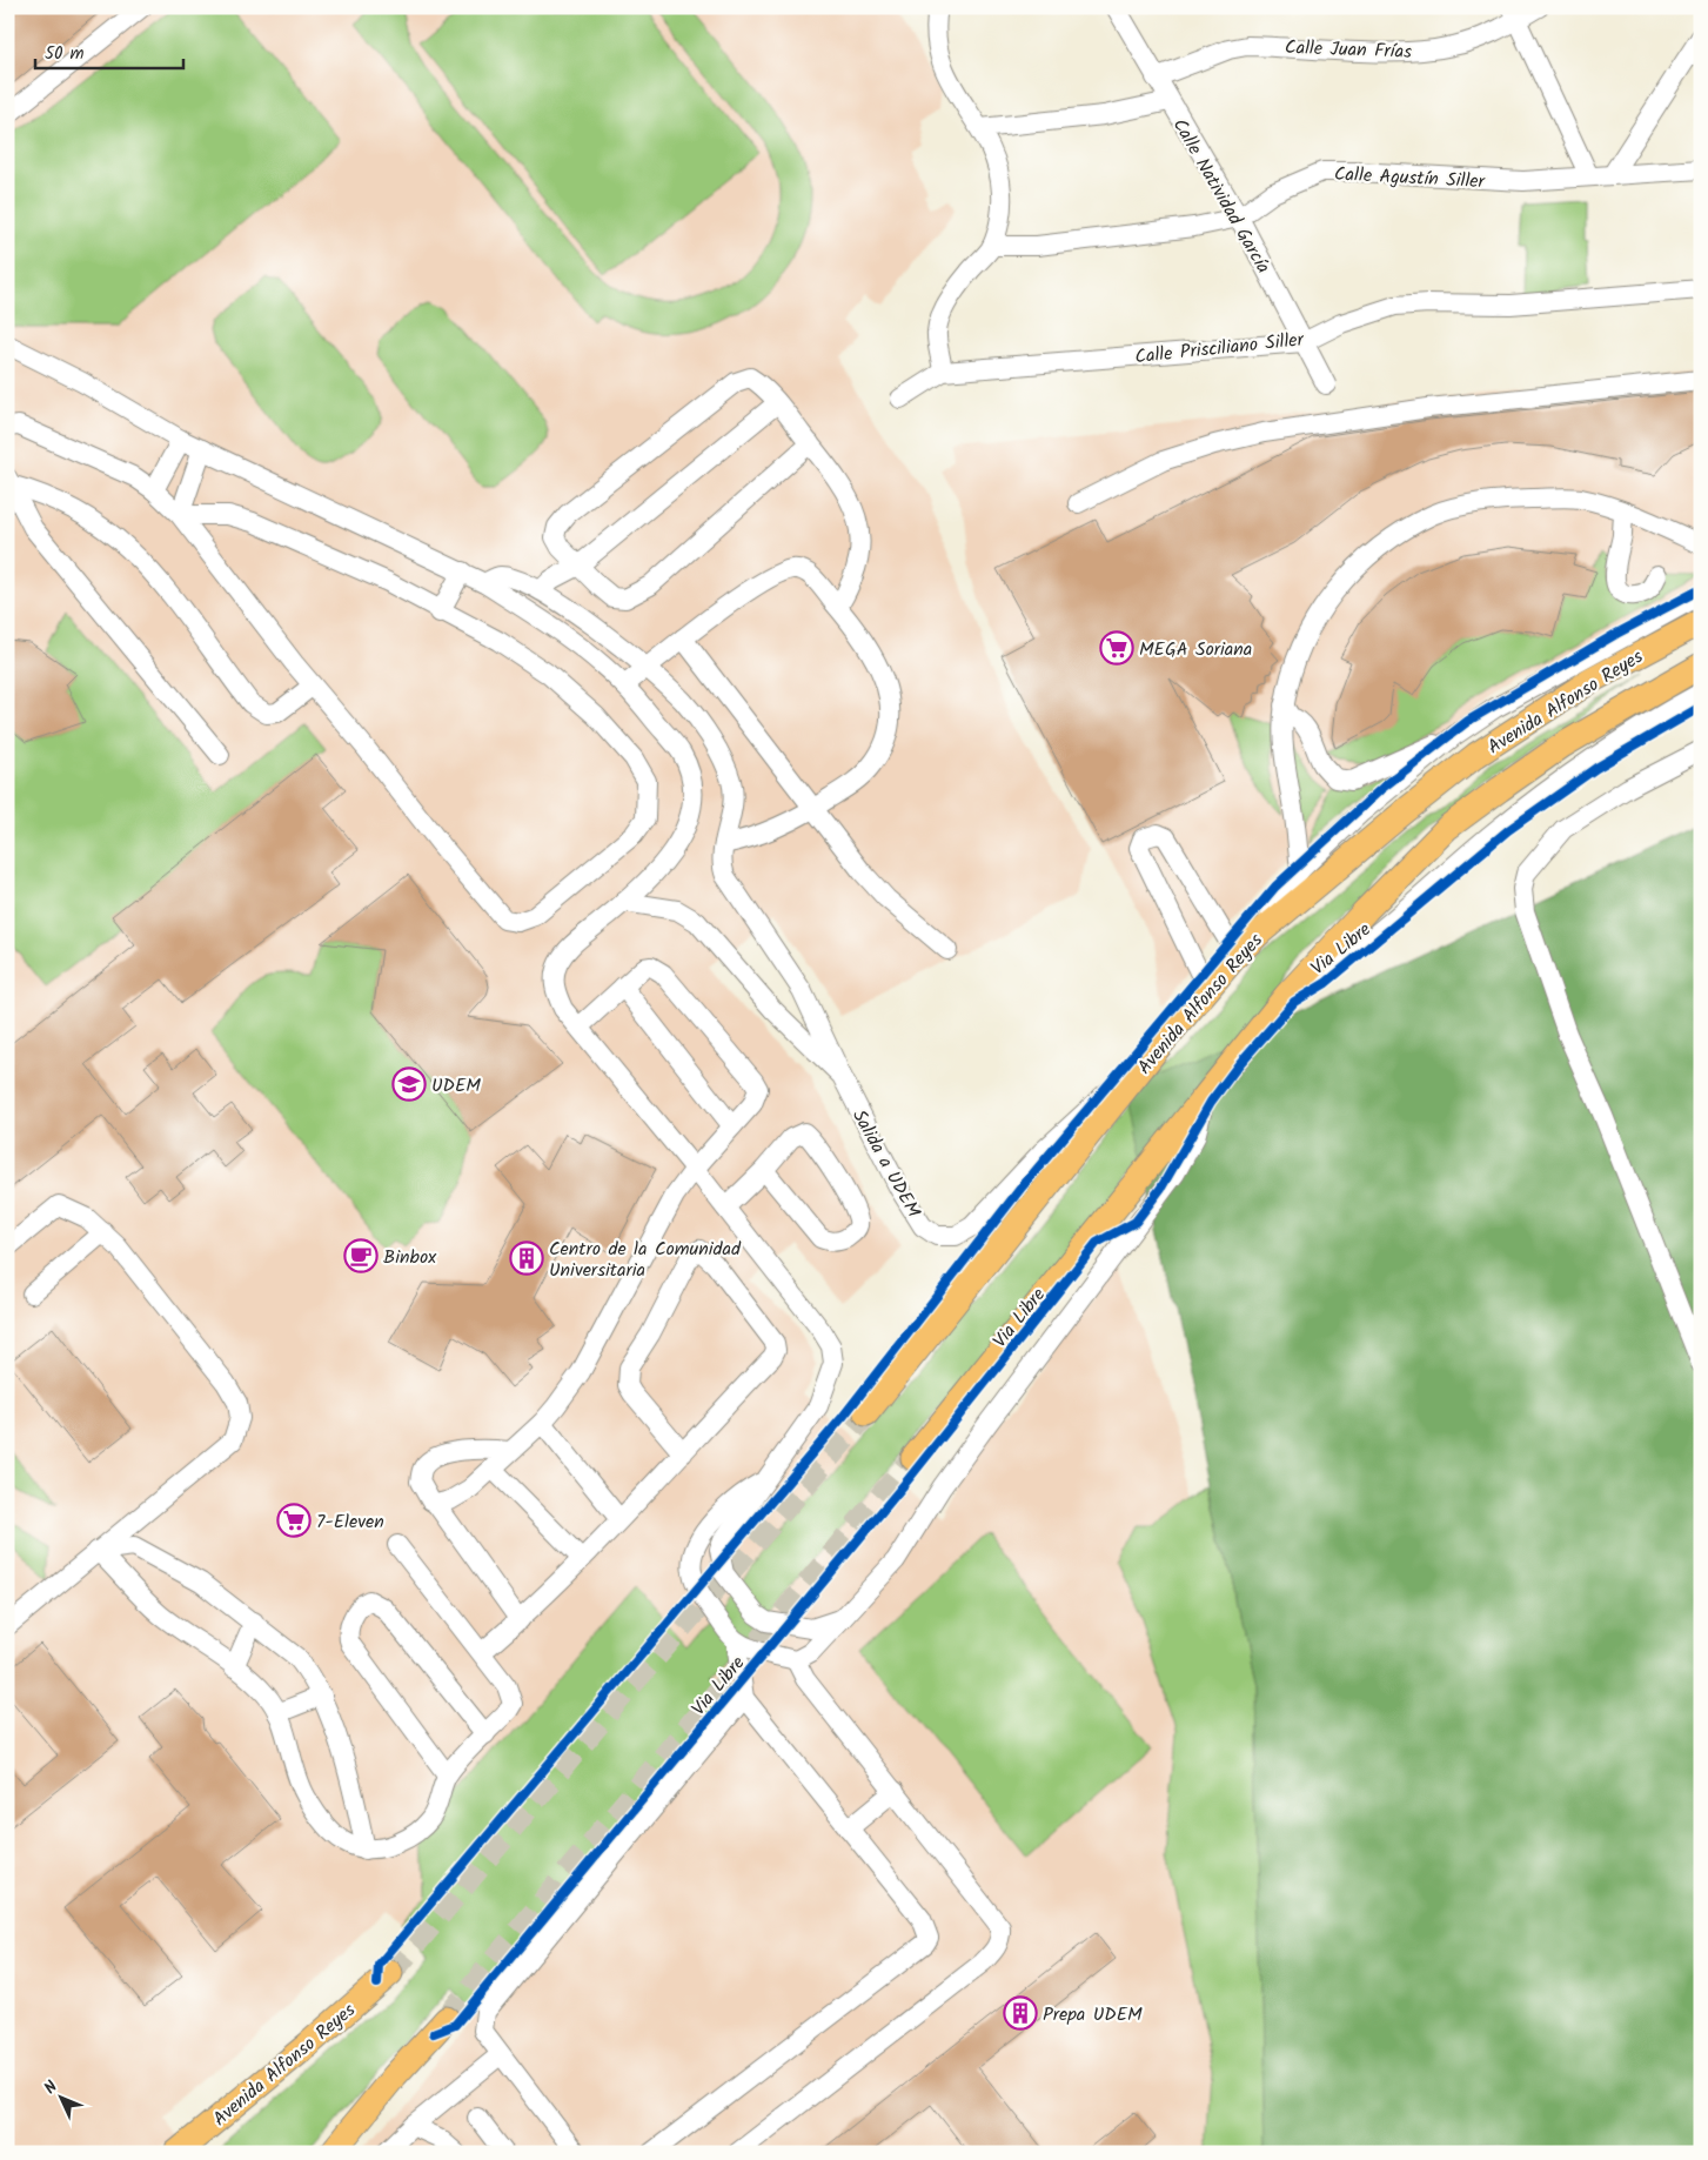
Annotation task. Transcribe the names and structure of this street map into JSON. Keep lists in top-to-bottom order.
{
  "streets": {
    "main road": ["Avenida Alfonso Reyes"],
    "street": [
      "Calle Juan Frías",
      "Calle Agustín Siller",
      "Calle Natividad García",
      "Calle Prisciliano Siller",
      "Salida a UDEM"
    ],
    "cycle path": ["Via Libre"]
  },
  "crossings": [
    ["Calle Juan Frías", "Calle Natividad García"],
    ["Calle Agustín Siller", "Calle Natividad García"],
    ["Calle Natividad García", "Calle Prisciliano Siller"],
    ["Avenida Alfonso Reyes", "Salida a UDEM"]
  ],
  "places": {
    "supermarket": ["MEGA Soriana", "7-Eleven"],
    "school or university": ["UDEM"],
    "cafe": ["Binbox"],
    "building": ["Centro de la Comunidad Universitaria", "Prepa UDEM"]
  },
  "scale_bar": "50 m",
  "north": "top left"
}
